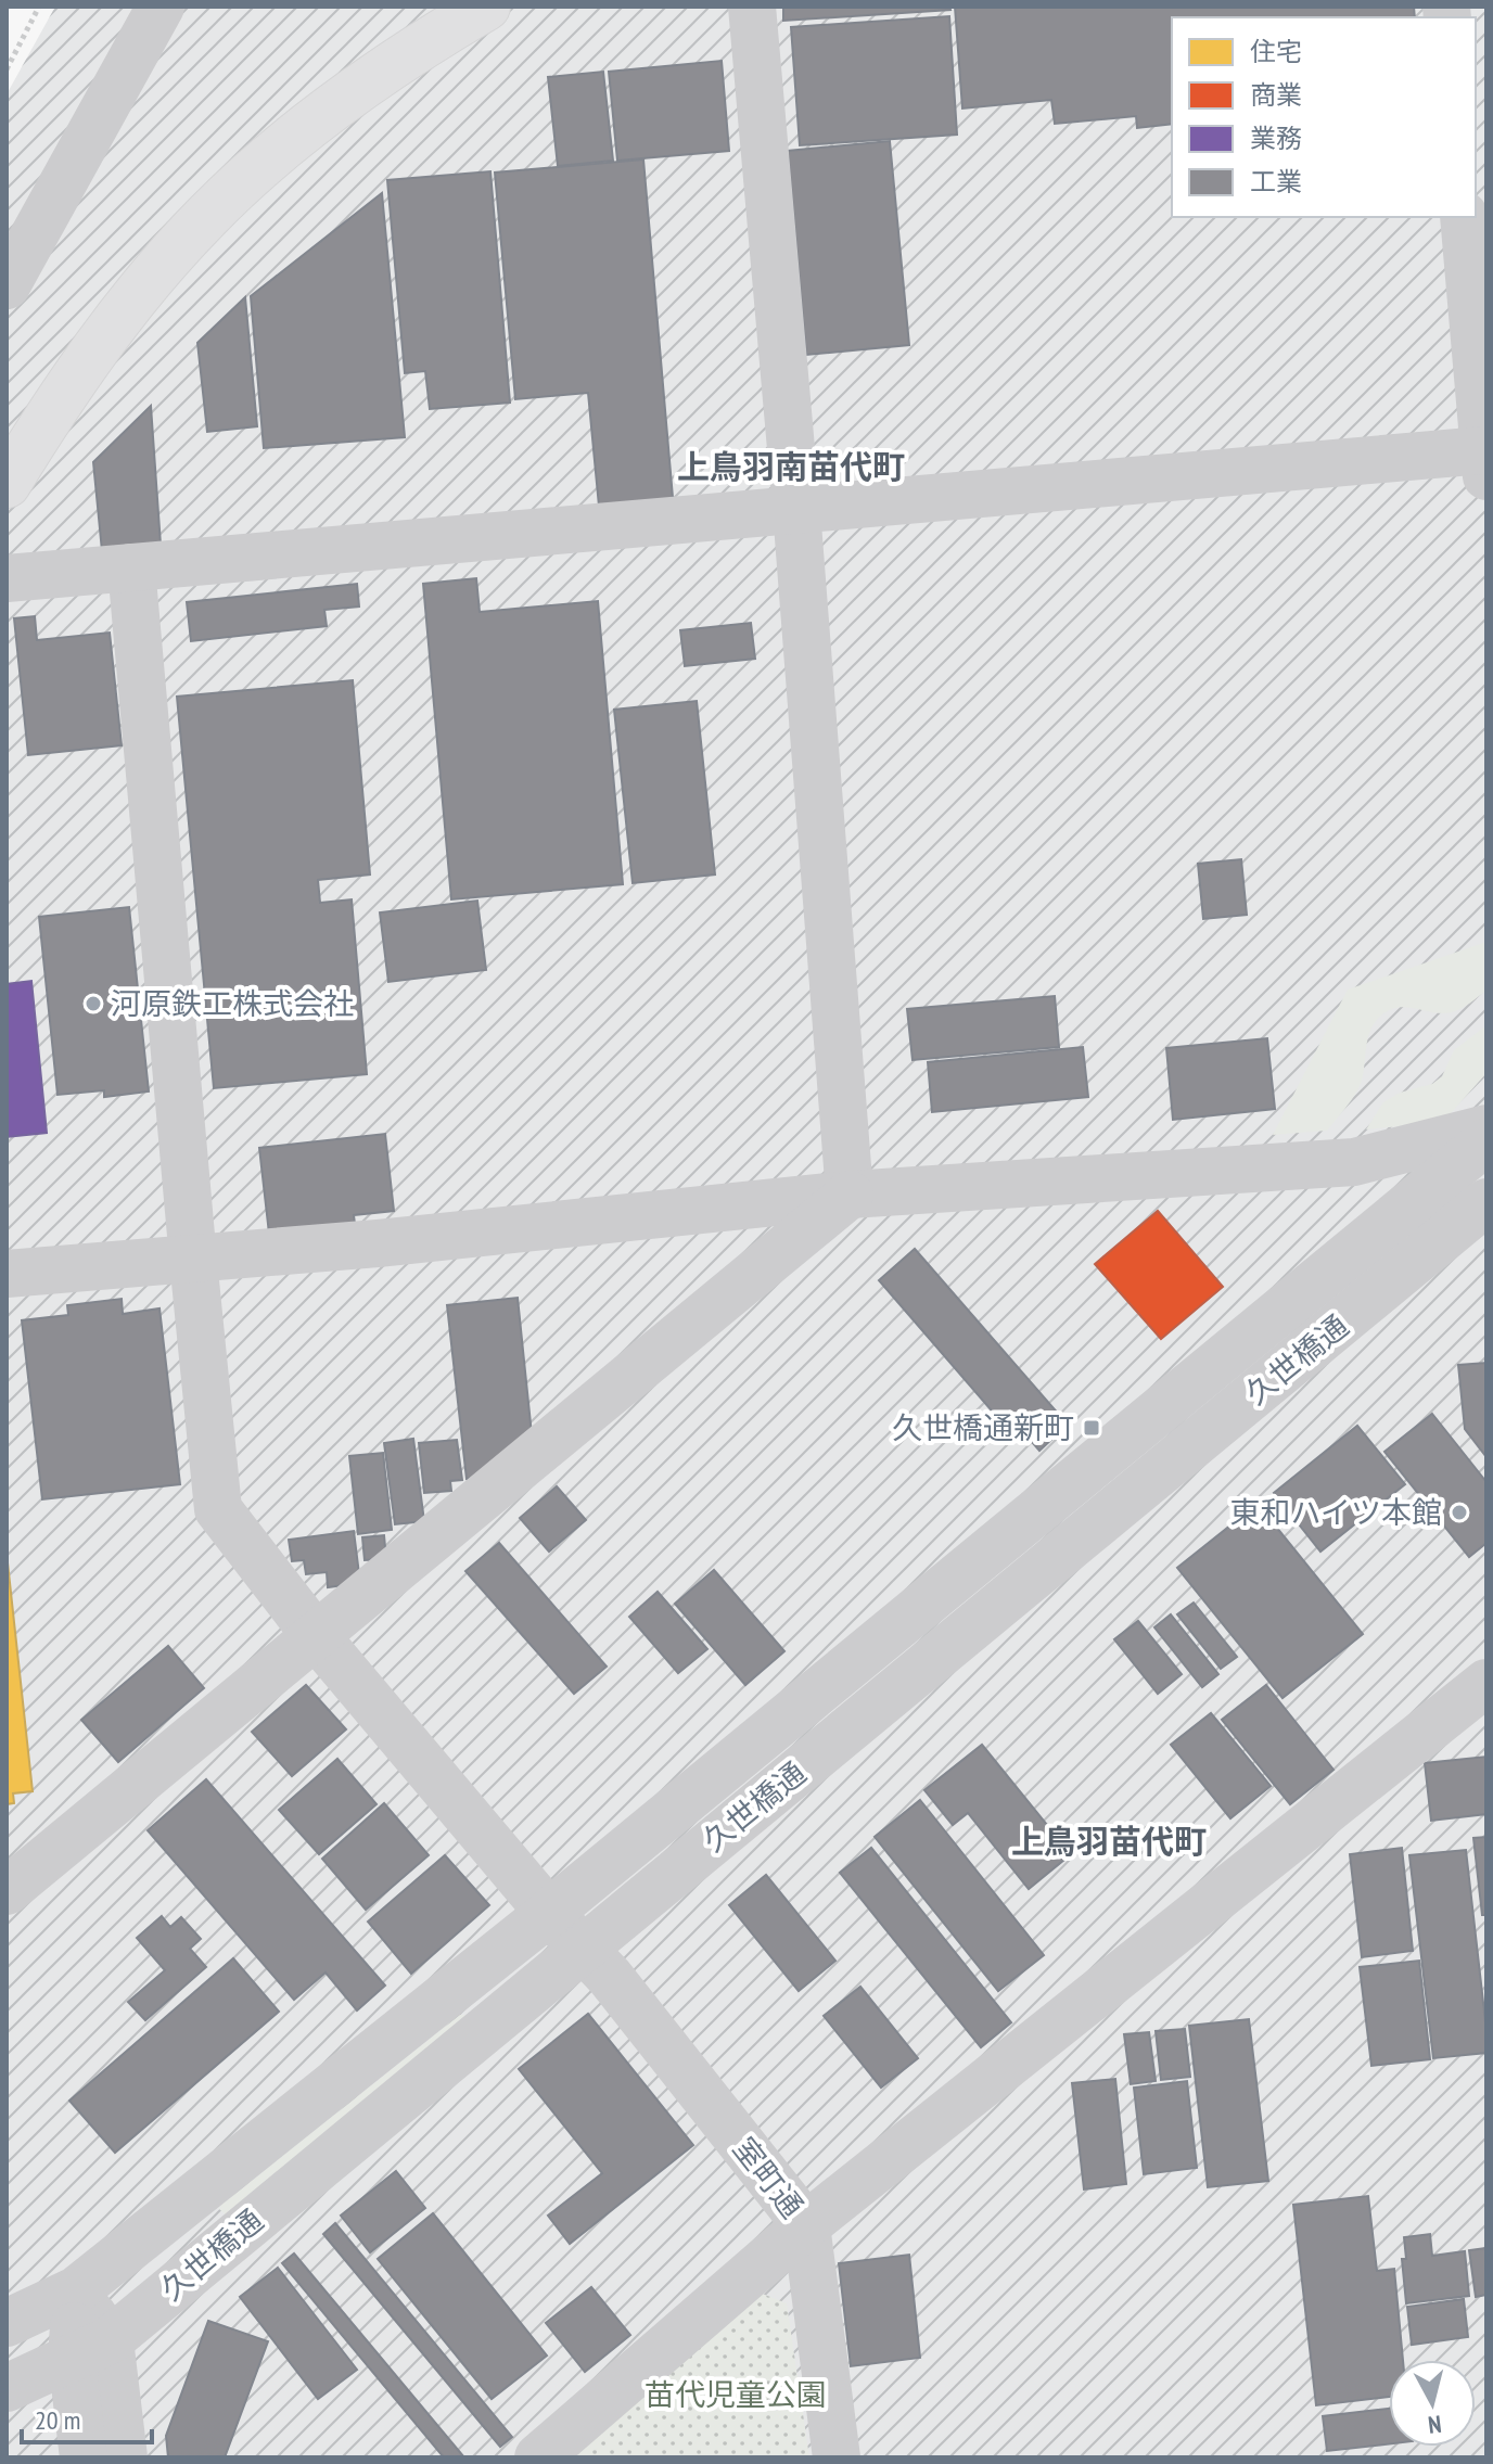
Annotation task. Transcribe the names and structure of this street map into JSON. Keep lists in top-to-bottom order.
{
  "streets": {
    "street": ["久世橋通", "室町通"]
  },
  "crossings": [
    ["久世橋通", "室町通"]
  ],
  "districts": ["上鳥羽南苗代町", "上鳥羽苗代町"],
  "parks": ["苗代児童公園"],
  "places": {
    "other": ["河原鉄工株式会社", "東和ハイツ本館"],
    "transit": ["久世橋通新町"]
  },
  "legend": [
    "住宅",
    "商業",
    "業務",
    "工業"
  ],
  "scale_bar": "20 m",
  "north": "bottom"
}
